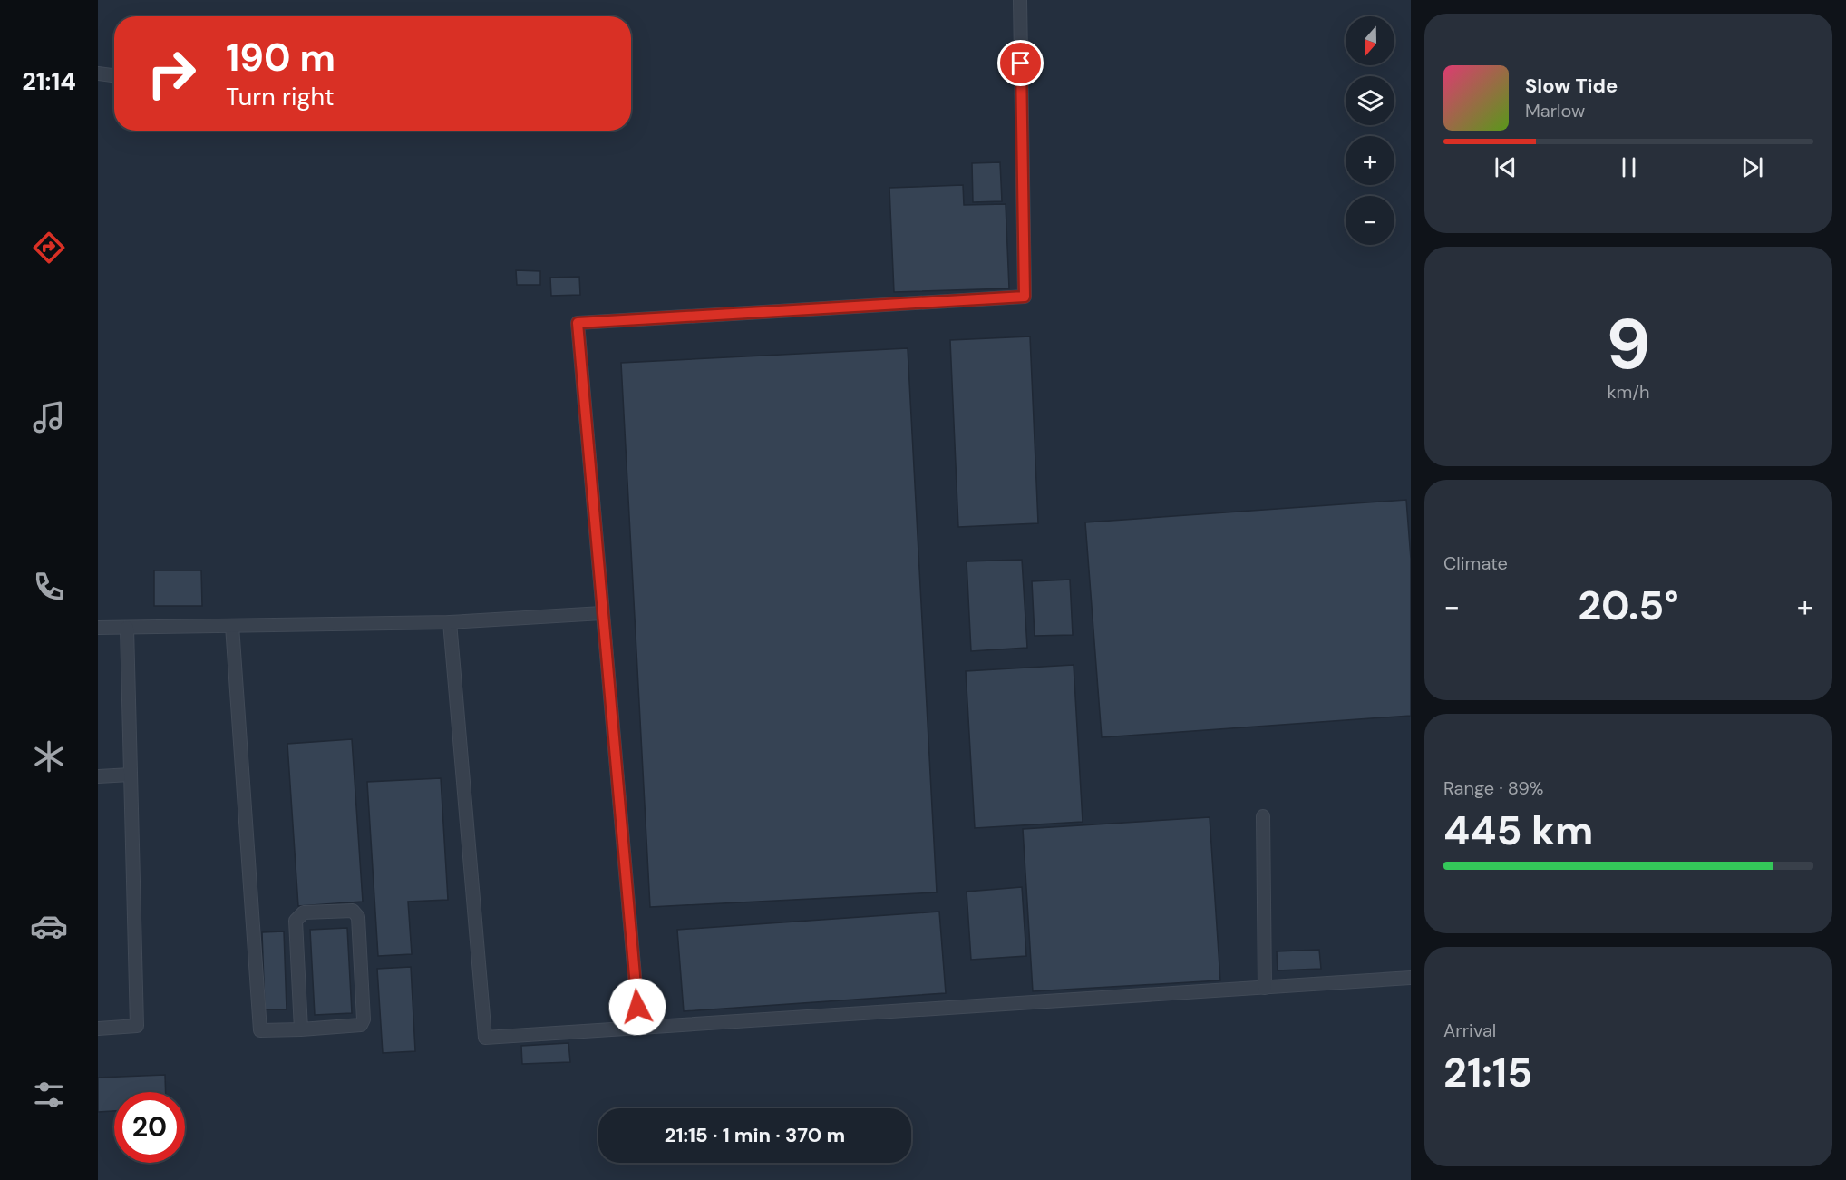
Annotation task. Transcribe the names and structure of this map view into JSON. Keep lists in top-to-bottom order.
{
  "north": "bottom",
  "page": {
    "tabs": "21:14",
    "map_buttons": ["+", "−"],
    "turn": ["190 m", "Turn right"],
    "song": ["Slow Tide", "Marlow"],
    "tile": [
      ["9", "km/h"],
      "Climate",
      ["Range · 89%", "445 km"],
      ["Arrival", "21:15"]
    ],
    "heat": ["−", "20.5°", "+"],
    "limit": "20",
    "trip": "21:15 · 1 min · 370 m"
  }
}
